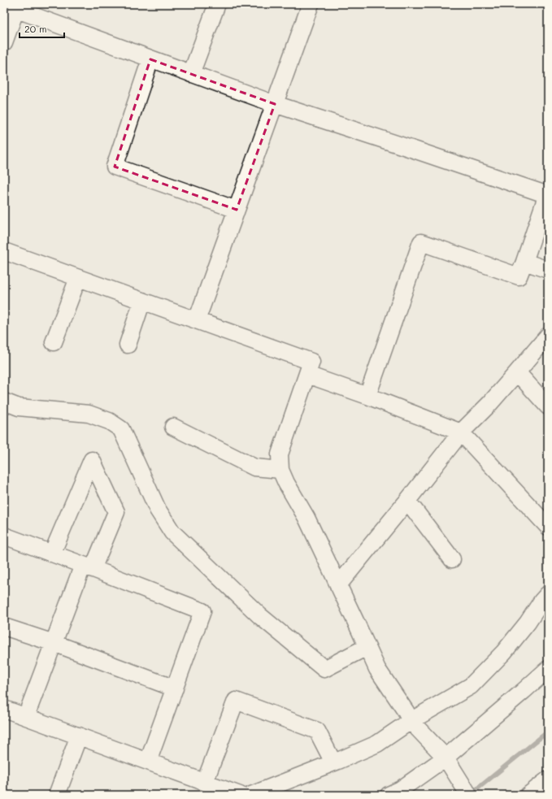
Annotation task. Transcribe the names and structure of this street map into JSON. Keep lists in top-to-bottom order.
{
  "scale_bar": "20 m"
}
